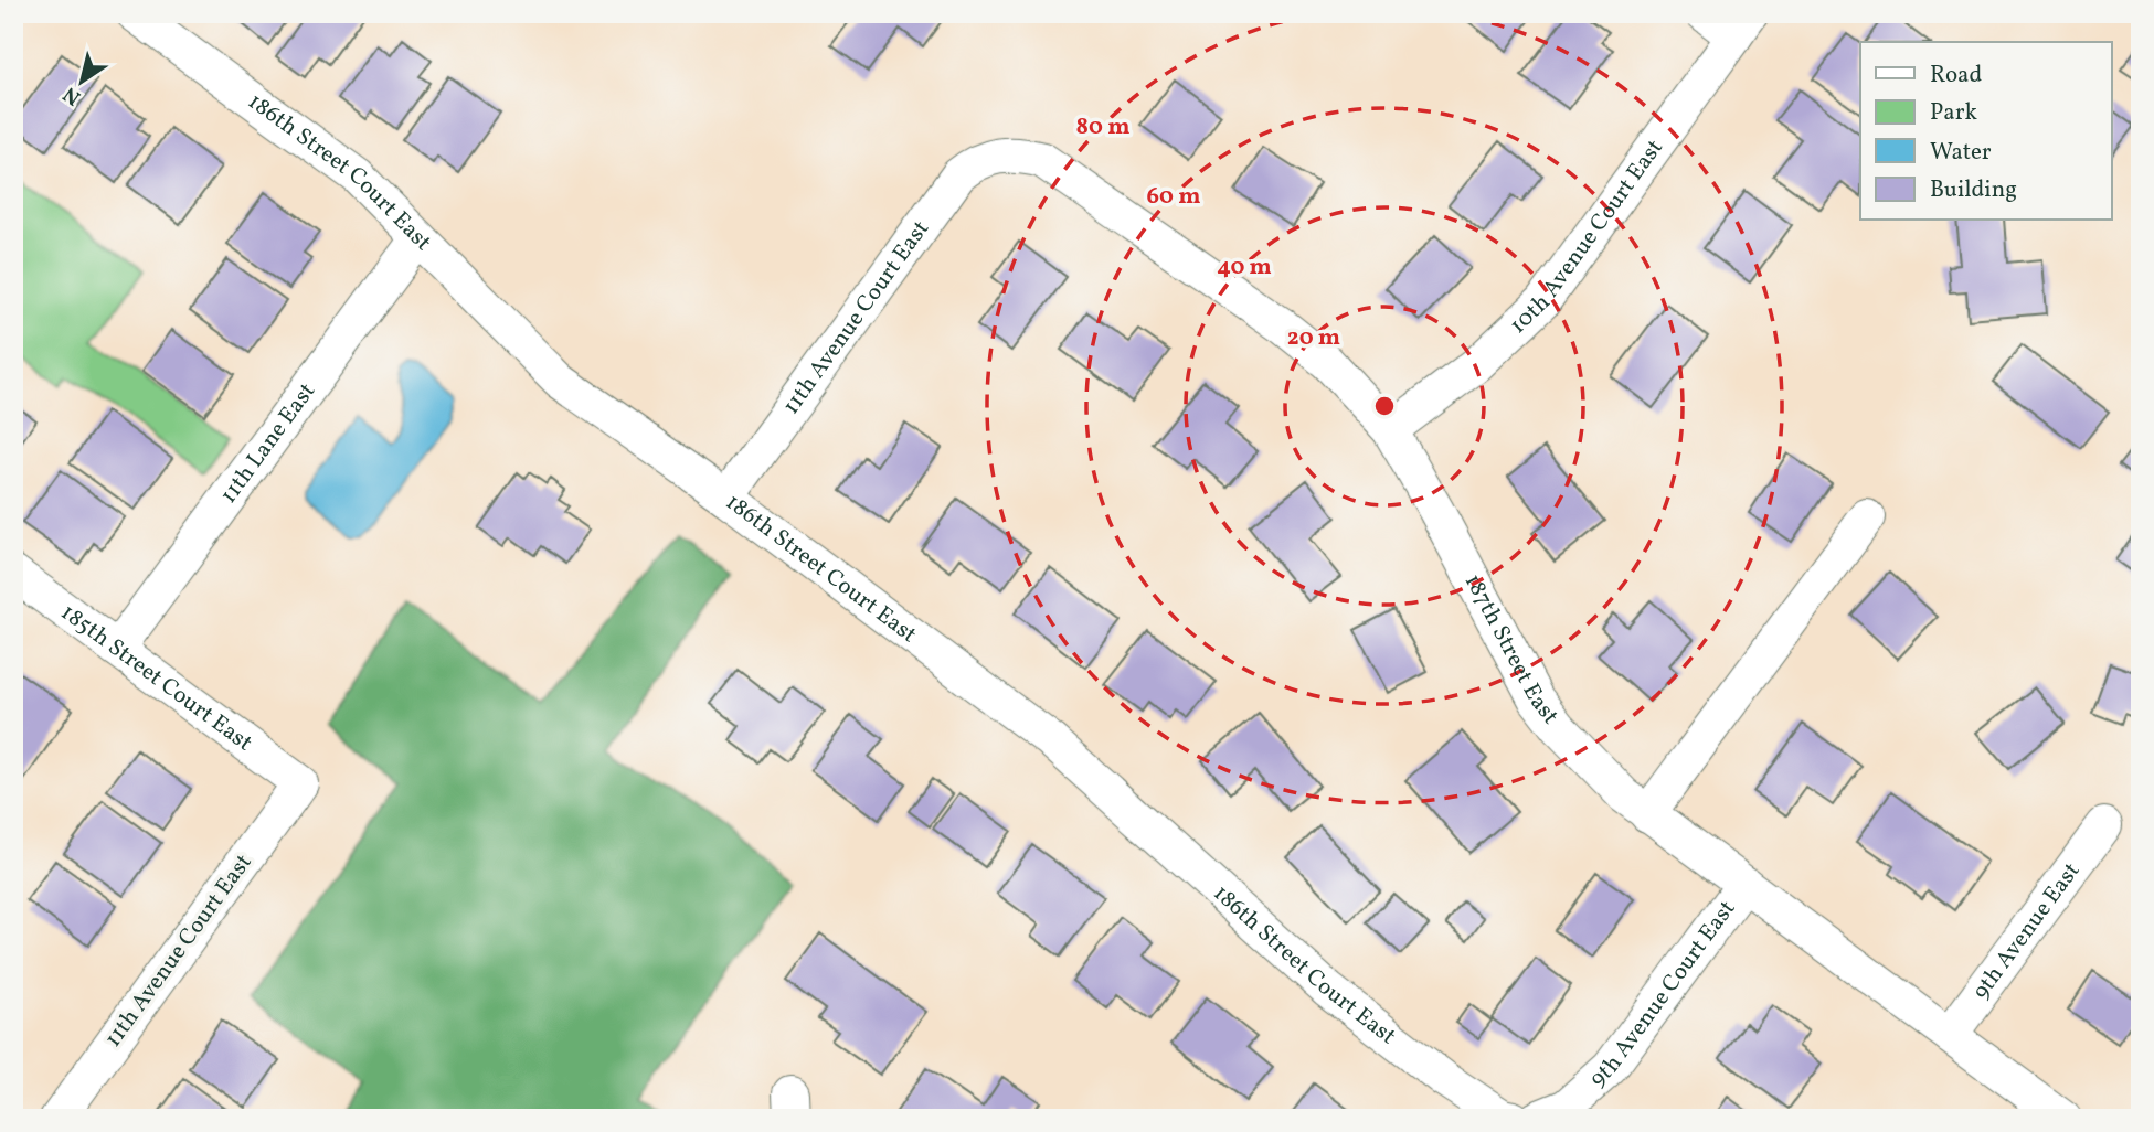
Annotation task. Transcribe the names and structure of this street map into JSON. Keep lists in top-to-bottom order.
{
  "streets": {
    "street": [
      "186th Street Court East",
      "10th Avenue Court East",
      "11th Avenue Court East",
      "11th Lane East",
      "187th Street East",
      "185th Street Court East",
      "9th Avenue East",
      "9th Avenue Court East"
    ]
  },
  "crossings": [
    ["186th Street Court East", "11th Avenue Court East"],
    ["186th Street Court East", "11th Lane East"],
    ["10th Avenue Court East", "187th Street East"],
    ["11th Avenue Court East", "187th Street East"],
    ["11th Avenue Court East", "185th Street Court East"],
    ["11th Lane East", "185th Street Court East"],
    ["187th Street East", "9th Avenue East"],
    ["187th Street East", "9th Avenue Court East"]
  ],
  "legend": [
    "Road",
    "Park",
    "Water",
    "Building"
  ],
  "north": "bottom left",
  "rings": [
    "80 m",
    "60 m",
    "40 m",
    "20 m"
  ]
}
